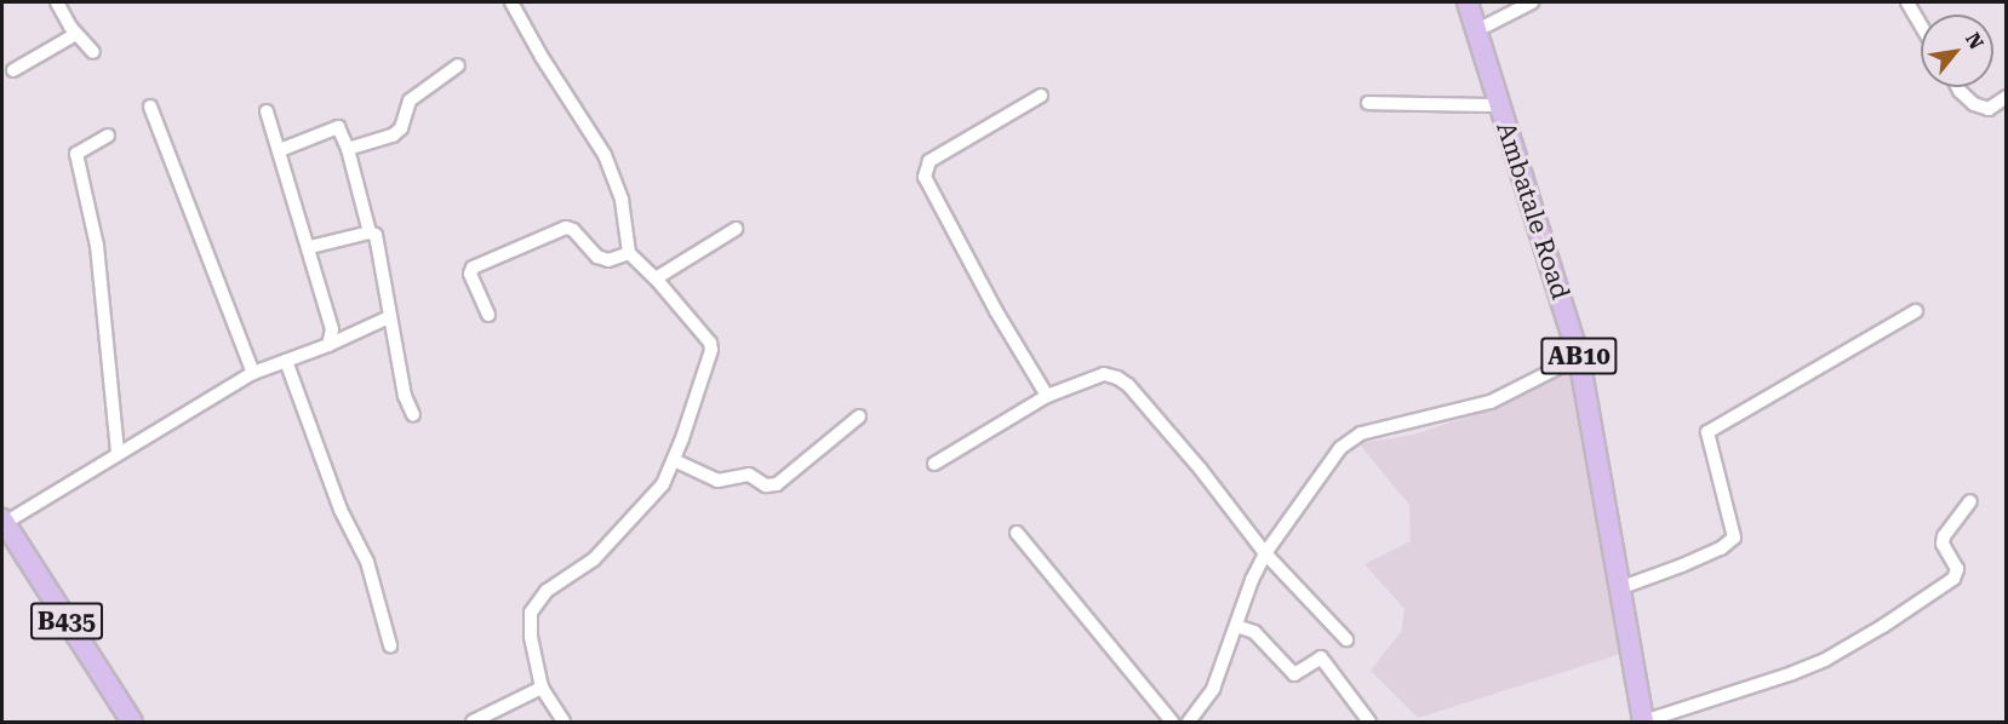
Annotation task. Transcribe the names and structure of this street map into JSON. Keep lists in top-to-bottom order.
{
  "streets": {
    "main road": ["Ambatale Road", "AB10", "B435"]
  },
  "north": "top right"
}
